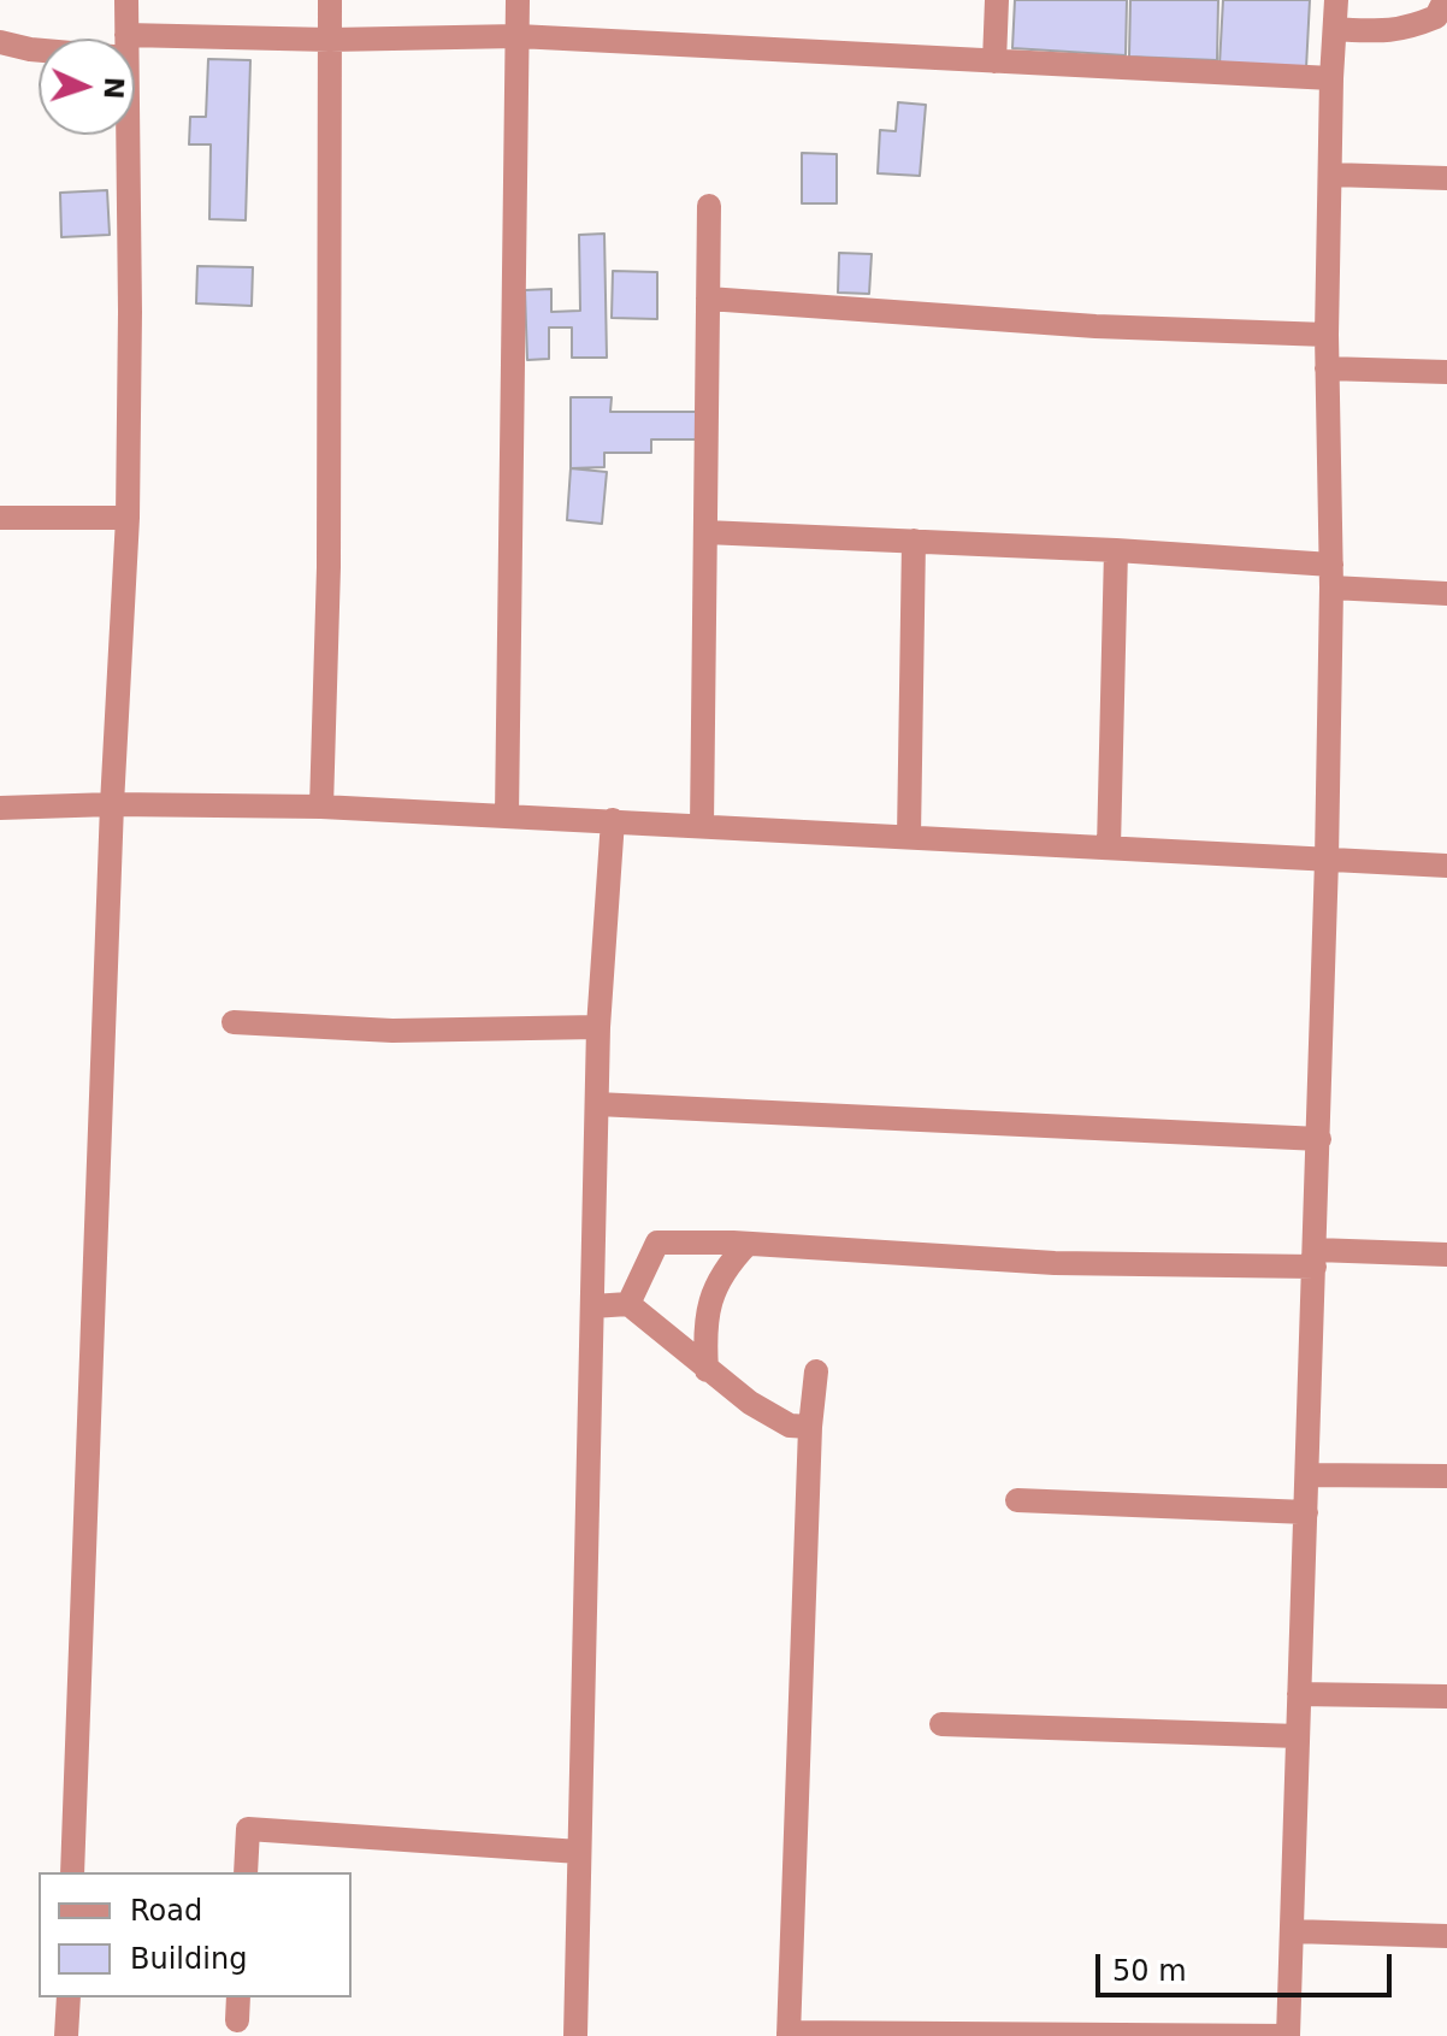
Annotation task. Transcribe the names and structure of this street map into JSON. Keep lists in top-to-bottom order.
{
  "legend": ["Road", "Building"],
  "scale_bar": "50 m",
  "north": "right"
}
